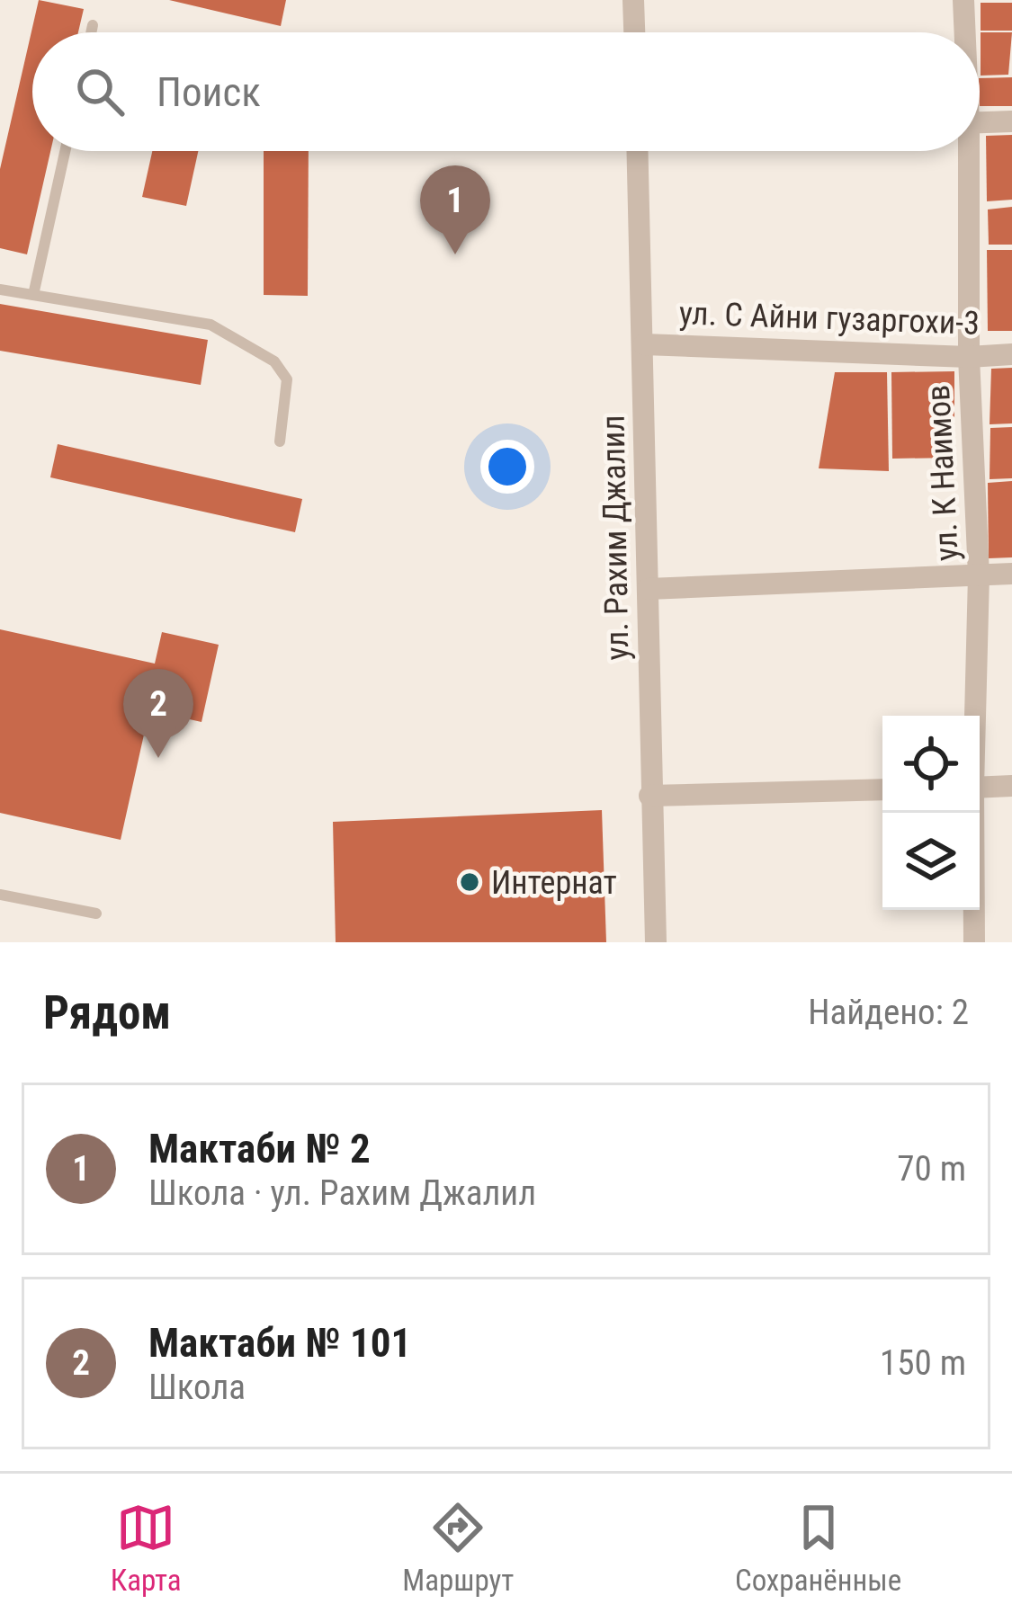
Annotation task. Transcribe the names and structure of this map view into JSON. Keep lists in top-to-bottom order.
{
  "streets": {
    "street": ["ул. С Айни гузаргохи-3", "ул. К Наимов", "ул. Рахим Джалил"]
  },
  "crossings": [
    ["ул. С Айни гузаргохи-3", "ул. К Наимов"],
    ["ул. С Айни гузаргохи-3", "ул. Рахим Джалил"]
  ],
  "places": ["Интернат"],
  "page": {
    "search": "Поиск",
    "pins": ["1", "2"],
    "heading": ["Рядом", "Найдено: 2"],
    "list": [
      {
        "mark": "1",
        "name": "Мактаби № 2",
        "note": "Школа · ул. Рахим Джалил",
        "value": "70 m"
      },
      {
        "mark": "2",
        "name": "Мактаби № 101",
        "note": "Школа",
        "value": "150 m"
      }
    ],
    "nav": ["Карта", "Маршрут", "Сохранённые"]
  }
}
